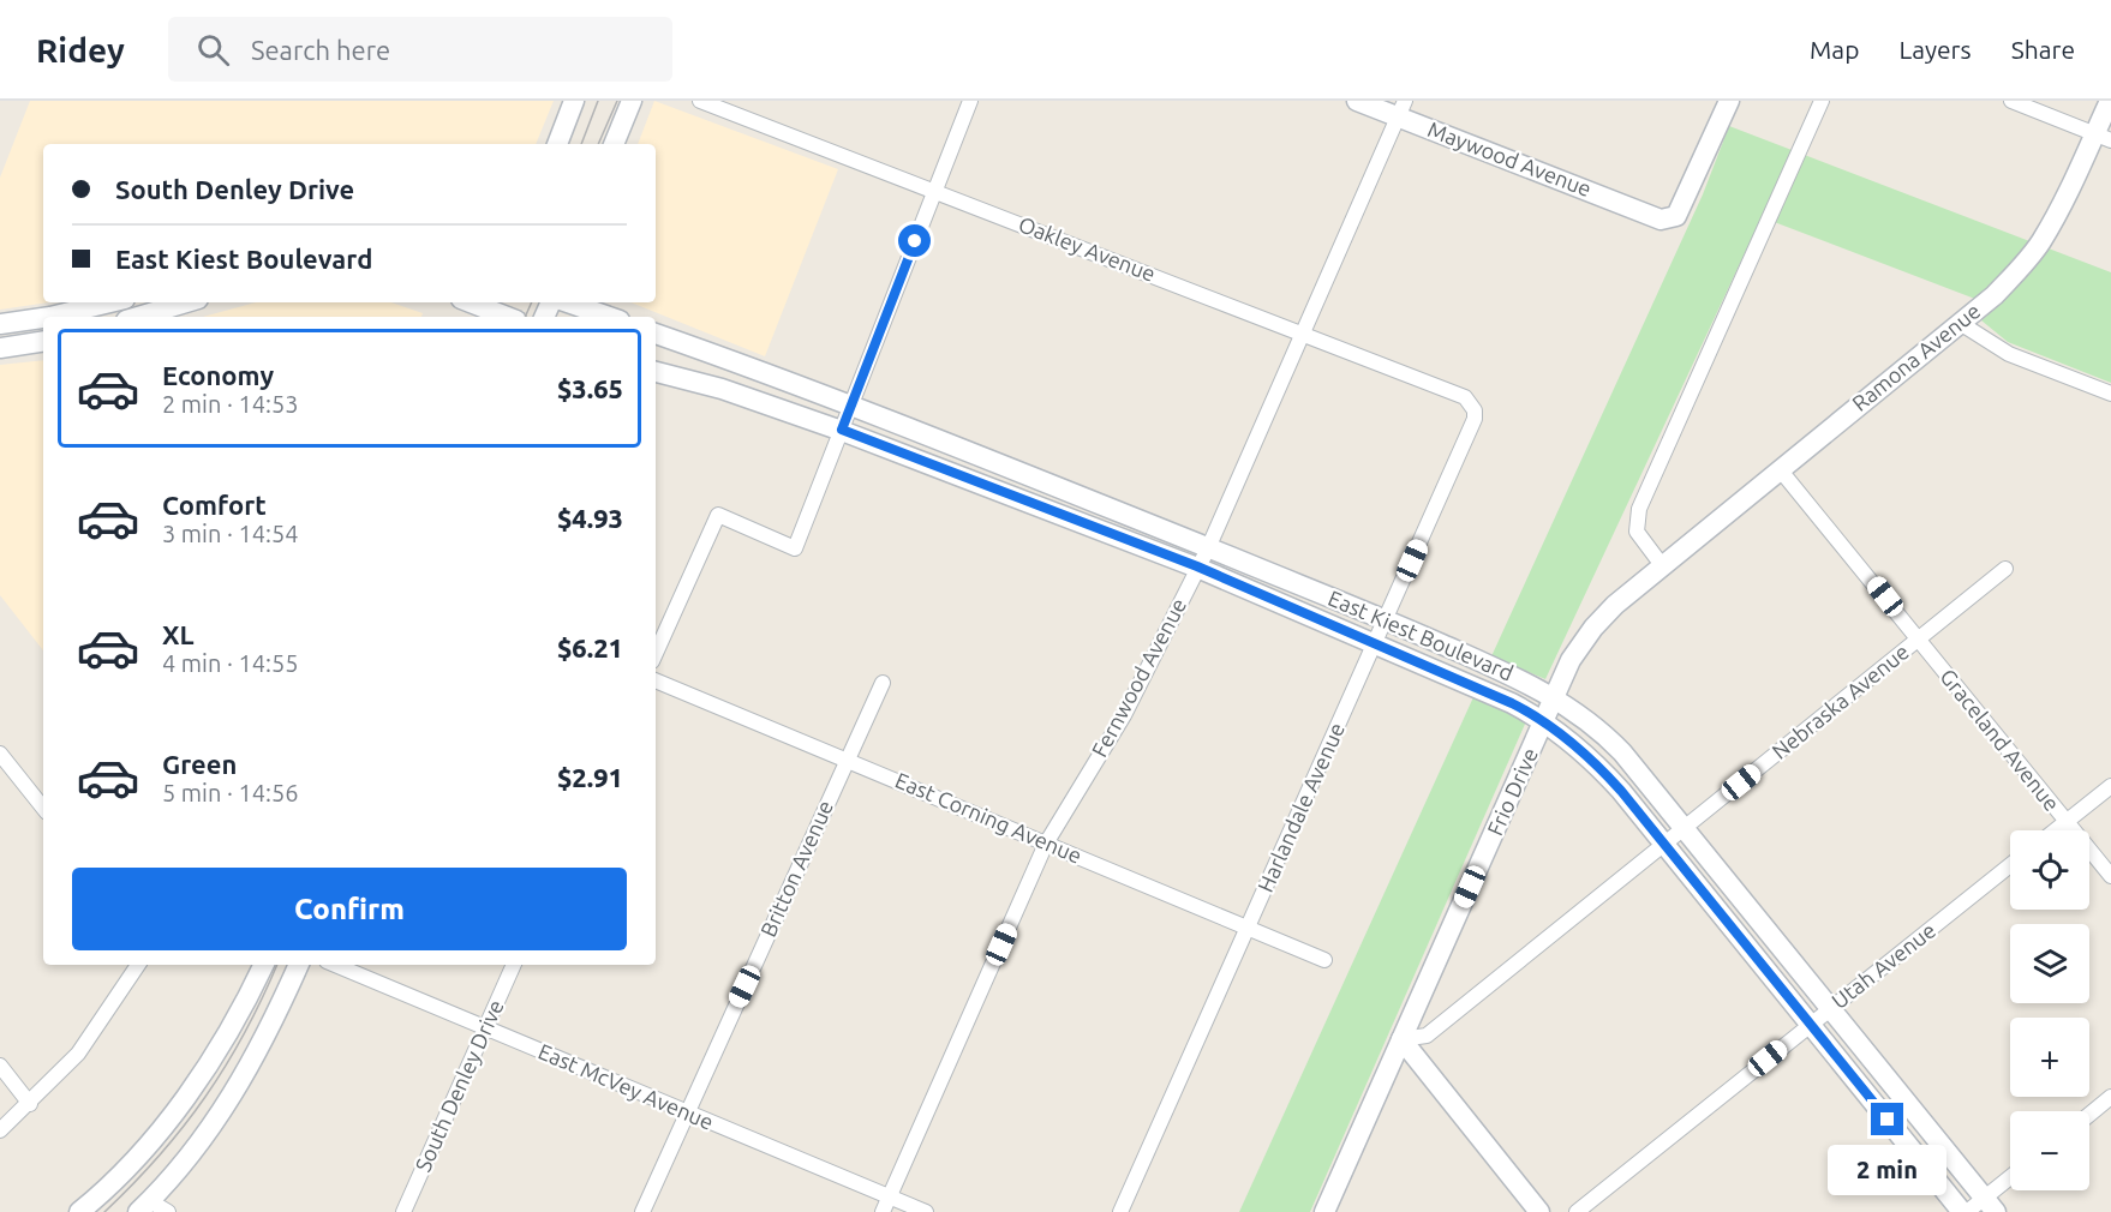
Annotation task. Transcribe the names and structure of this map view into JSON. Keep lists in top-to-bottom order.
{
  "streets": {
    "main road": [
      "Maywood Avenue",
      "Ramona Avenue",
      "East Kiest Boulevard",
      "Frio Drive"
    ],
    "street": [
      "Oakley Avenue",
      "Fernwood Avenue",
      "Nebraska Avenue",
      "Graceland Avenue",
      "Harlandale Avenue",
      "East Corning Avenue",
      "Britton Avenue",
      "Utah Avenue",
      "South Denley Drive",
      "East McVey Avenue"
    ]
  },
  "crossings": [
    ["Maywood Avenue", "Fernwood Avenue"],
    ["Oakley Avenue", "Fernwood Avenue"],
    ["Oakley Avenue", "Harlandale Avenue"],
    ["Ramona Avenue", "Graceland Avenue"],
    ["Ramona Avenue", "Frio Drive"],
    ["East Kiest Boulevard", "Fernwood Avenue"],
    ["East Kiest Boulevard", "Nebraska Avenue"],
    ["East Kiest Boulevard", "Frio Drive"],
    ["East Kiest Boulevard", "Harlandale Avenue"],
    ["East Kiest Boulevard", "Utah Avenue"],
    ["Fernwood Avenue", "East Corning Avenue"],
    ["Fernwood Avenue", "East McVey Avenue"],
    ["Nebraska Avenue", "Graceland Avenue"],
    ["Nebraska Avenue", "Frio Drive"],
    ["Harlandale Avenue", "East Corning Avenue"],
    ["East Corning Avenue", "Britton Avenue"],
    ["Britton Avenue", "East McVey Avenue"],
    ["South Denley Drive", "East McVey Avenue"]
  ],
  "page": {
    "header": "Ridey",
    "search": "Search here",
    "nav": ["Map", "Layers", "Share"],
    "banner": ["South Denley Drive", "East Kiest Boulevard"],
    "list": [
      {
        "name": "Economy",
        "note": "2 min · 14:53",
        "value": "$3.65"
      },
      {
        "name": "Comfort",
        "note": "3 min · 14:54",
        "value": "$4.93"
      },
      {
        "name": "XL",
        "note": "4 min · 14:55",
        "value": "$6.21"
      },
      {
        "name": "Green",
        "note": "5 min · 14:56",
        "value": "$2.91"
      }
    ],
    "map_buttons": ["+", "−"],
    "buttons": "Confirm",
    "bubble": "2 min"
  }
}
